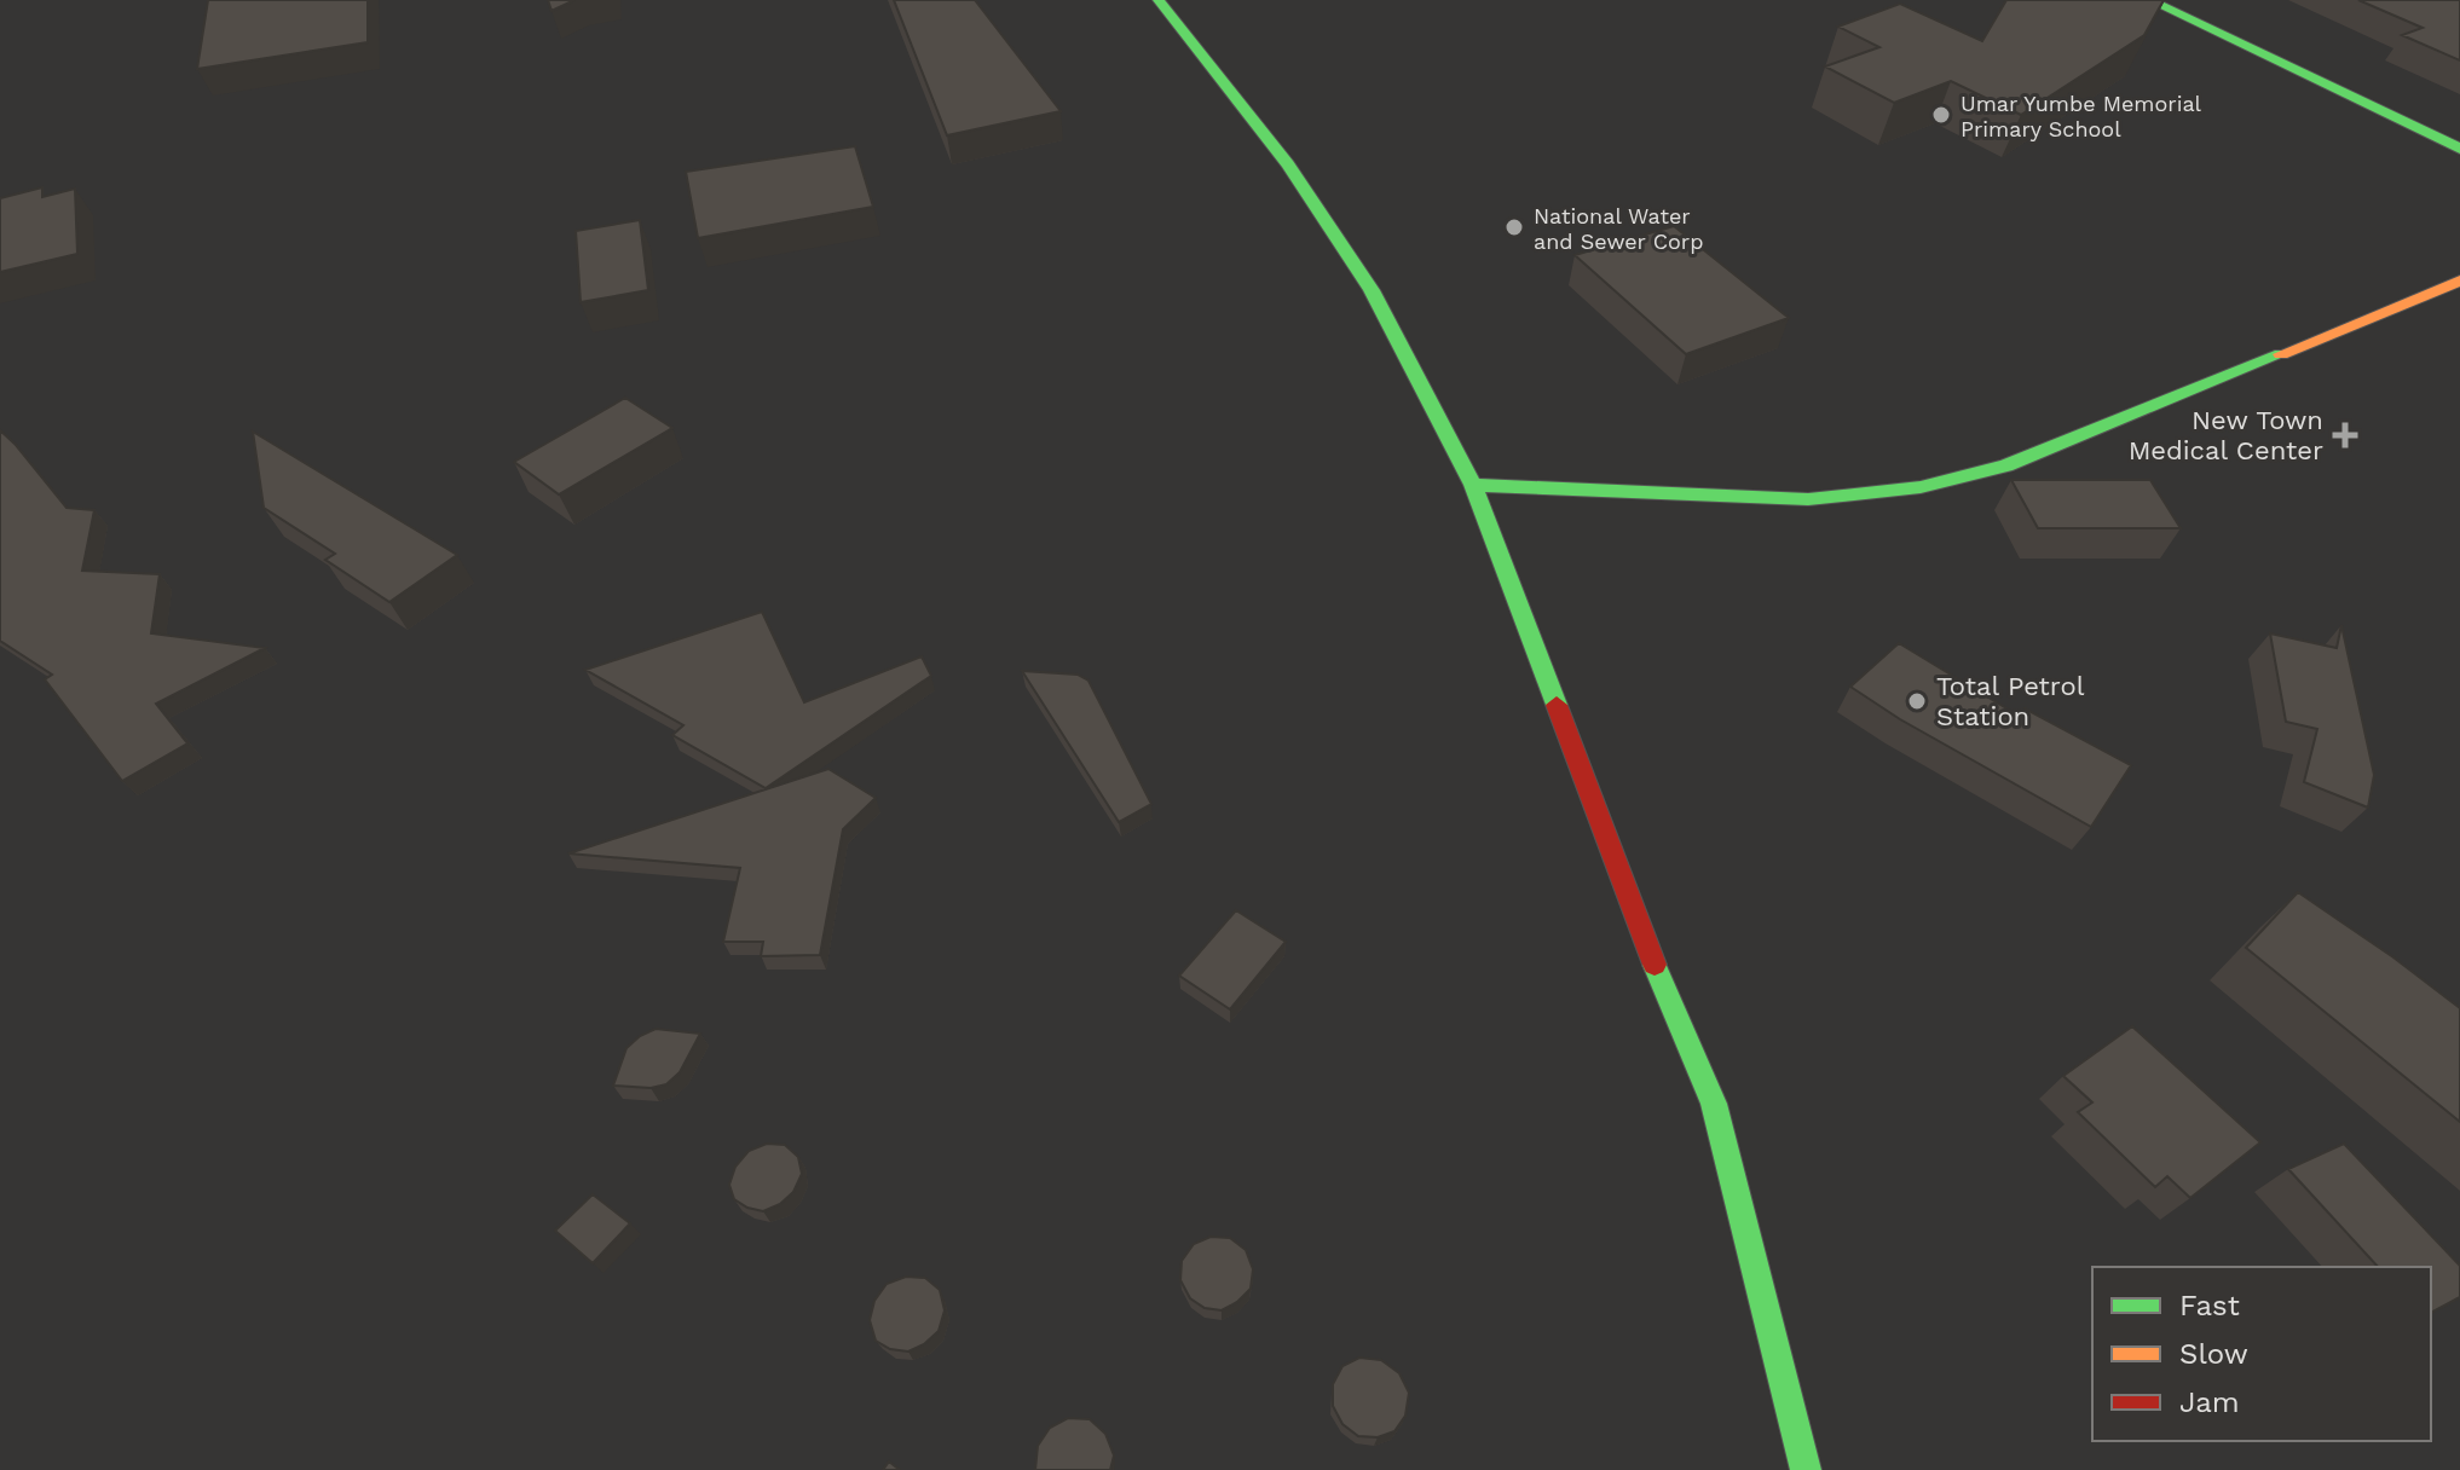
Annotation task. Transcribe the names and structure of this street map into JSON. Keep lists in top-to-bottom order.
{
  "places": {
    "other": ["Umar Yumbe Memorial Primary School", "National Water and Sewer Corp", "Total Petrol Station"],
    "health": ["New Town Medical Center"]
  },
  "legend": ["Fast", "Slow", "Jam"]
}
